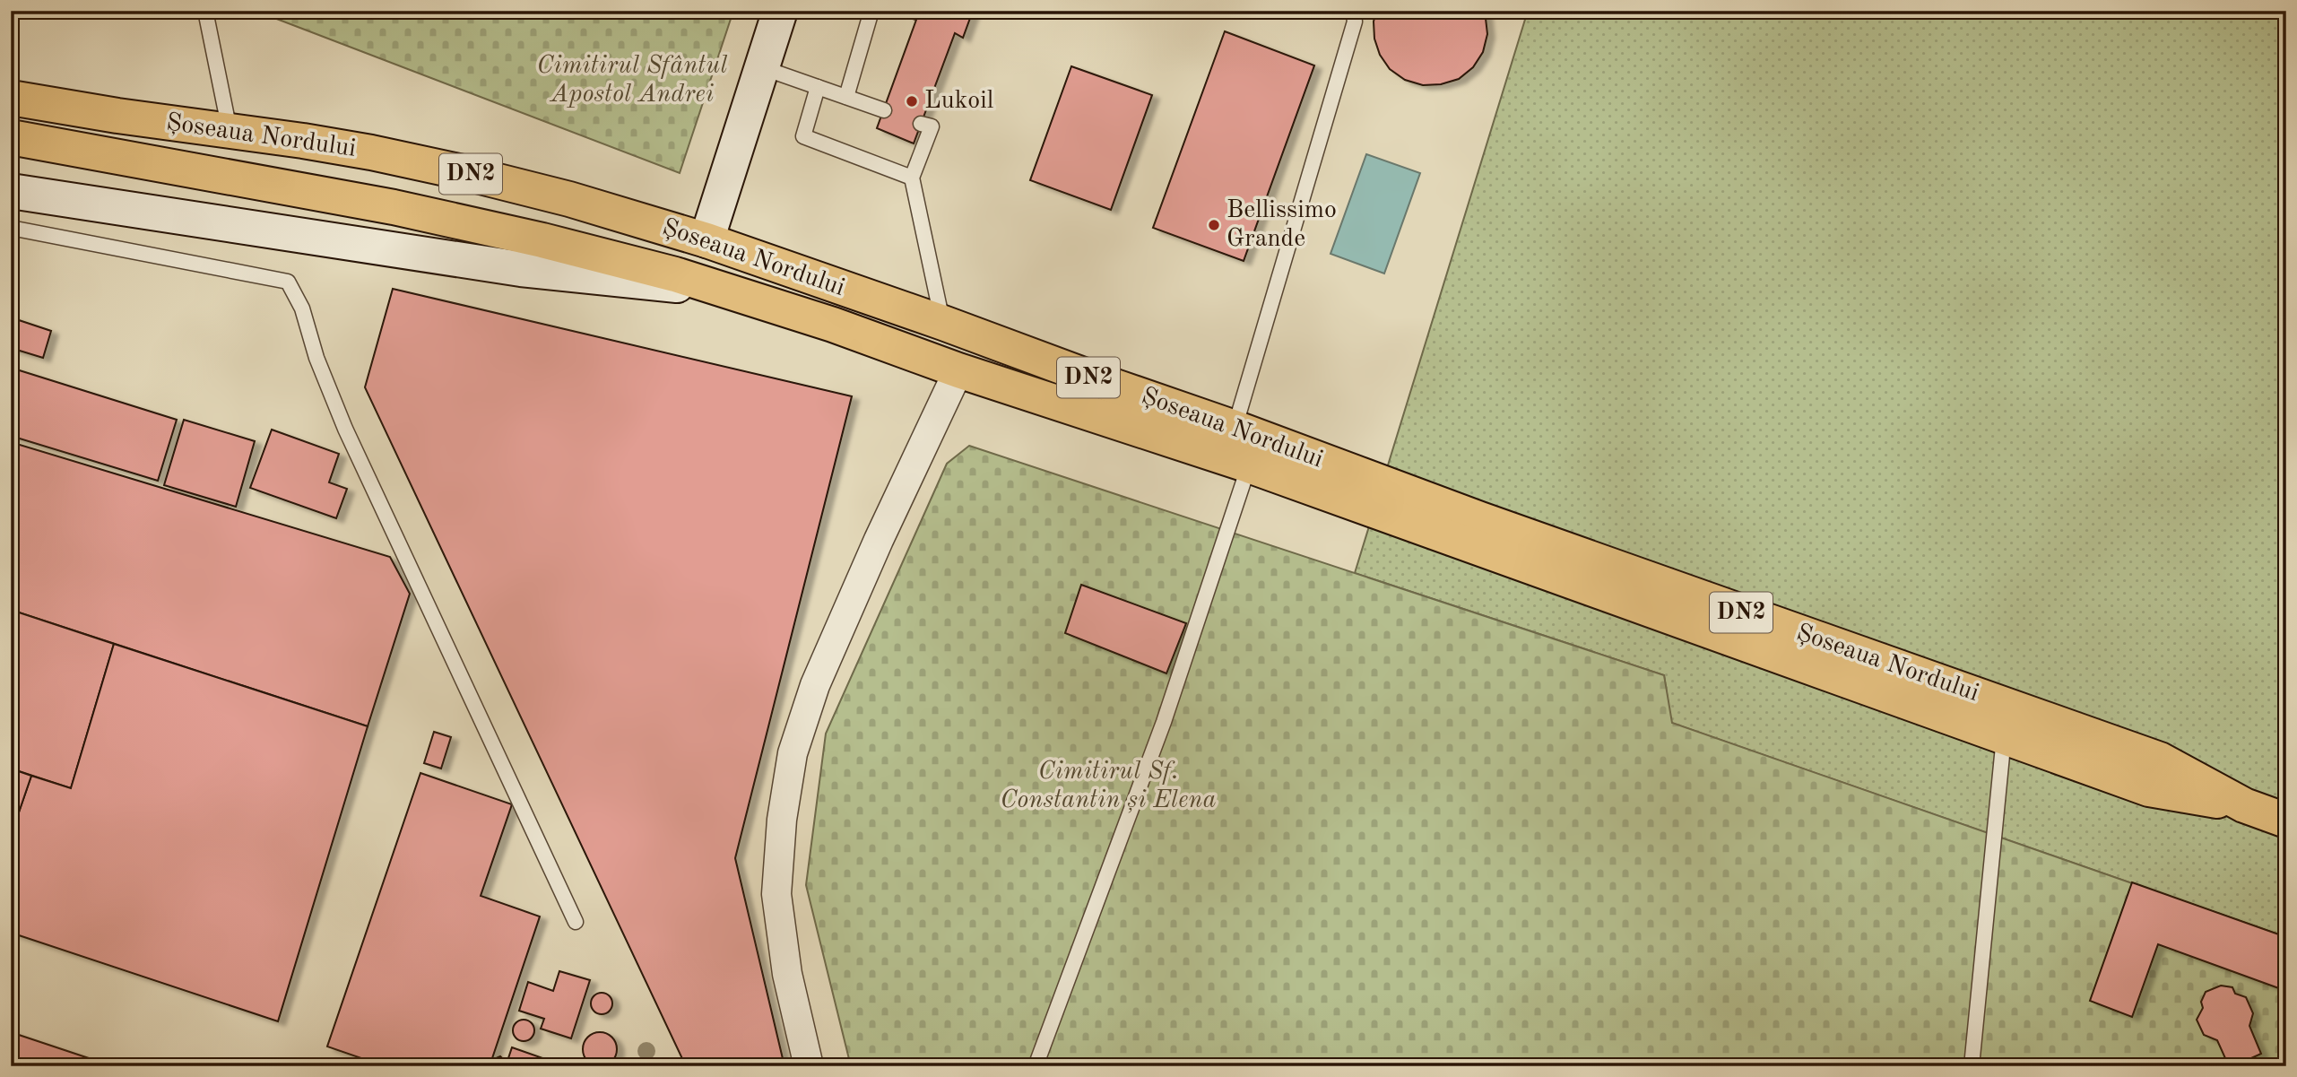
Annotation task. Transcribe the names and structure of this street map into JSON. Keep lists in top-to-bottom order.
{
  "streets": {
    "main road": ["Șoseaua Nordului", "DN2"]
  },
  "parks": ["Cimitirul Sfântul Apostol Andrei", "Cimitirul Sf. Constantin și Elena"],
  "places": ["Lukoil", "Bellissimo Grande"]
}
